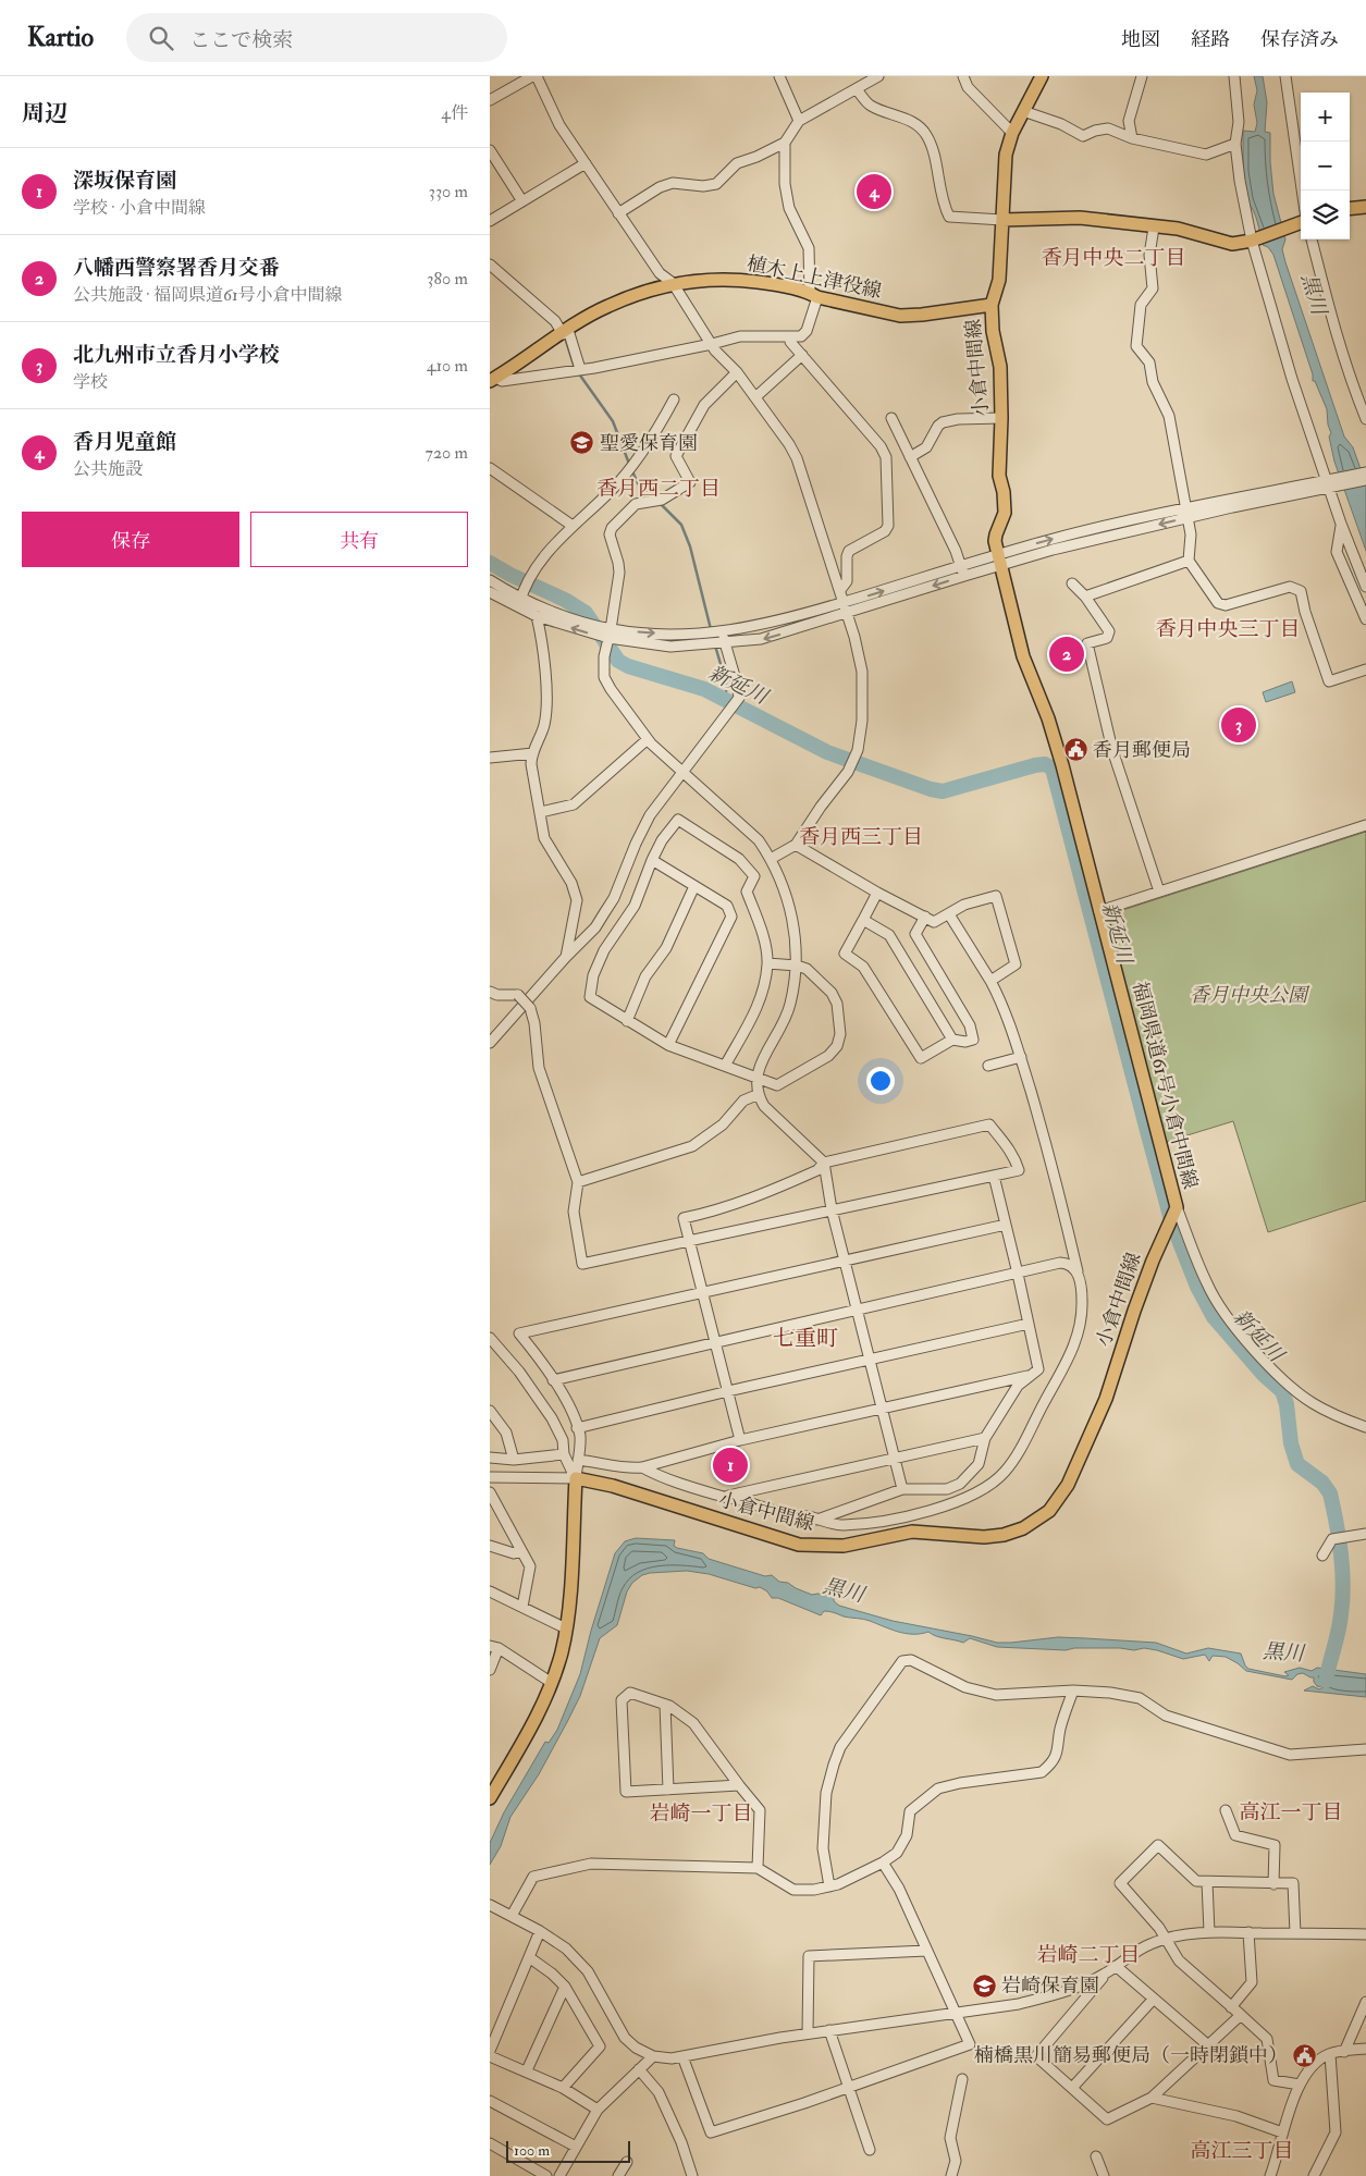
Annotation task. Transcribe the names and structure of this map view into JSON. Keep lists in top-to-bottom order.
{
  "streets": {
    "main road": ["植木上上津役線", "小倉中間線", "福岡県道61号小倉中間線"]
  },
  "crossings": [
    ["植木上上津役線", "小倉中間線"],
    ["小倉中間線", "福岡県道61号小倉中間線"]
  ],
  "districts": [
    "香月中央二丁目",
    "香月西二丁目",
    "香月中央三丁目",
    "香月西三丁目",
    "七重町",
    "高江一丁目",
    "岩崎一丁目",
    "岩崎二丁目",
    "高江三丁目"
  ],
  "water": ["黒川", "新延川"],
  "parks": ["香月中央公園"],
  "places": {
    "school or university": ["聖愛保育園", "岩崎保育園"],
    "public building": ["香月郵便局", "楠橋黒川簡易郵便局（一時閉鎖中）"]
  },
  "scale_bar": "100 m",
  "page": {
    "header": "Kartio",
    "search": "ここで検索",
    "nav": ["地図", "経路", "保存済み"],
    "heading": ["周辺", "4件"],
    "map_buttons": ["+", "−"],
    "list": [
      {
        "mark": "1",
        "name": "深坂保育園",
        "note": "学校 · 小倉中間線",
        "value": "330 m"
      },
      {
        "mark": "2",
        "name": "八幡西警察署香月交番",
        "note": "公共施設 · 福岡県道61号小倉中間線",
        "value": "380 m"
      },
      {
        "mark": "3",
        "name": "北九州市立香月小学校",
        "note": "学校",
        "value": "410 m"
      },
      {
        "mark": "4",
        "name": "香月児童館",
        "note": "公共施設",
        "value": "720 m"
      }
    ],
    "pins": [
      "4",
      "2",
      "3",
      "1"
    ],
    "buttons": ["保存", "共有"],
    "scale": "100 m"
  }
}
